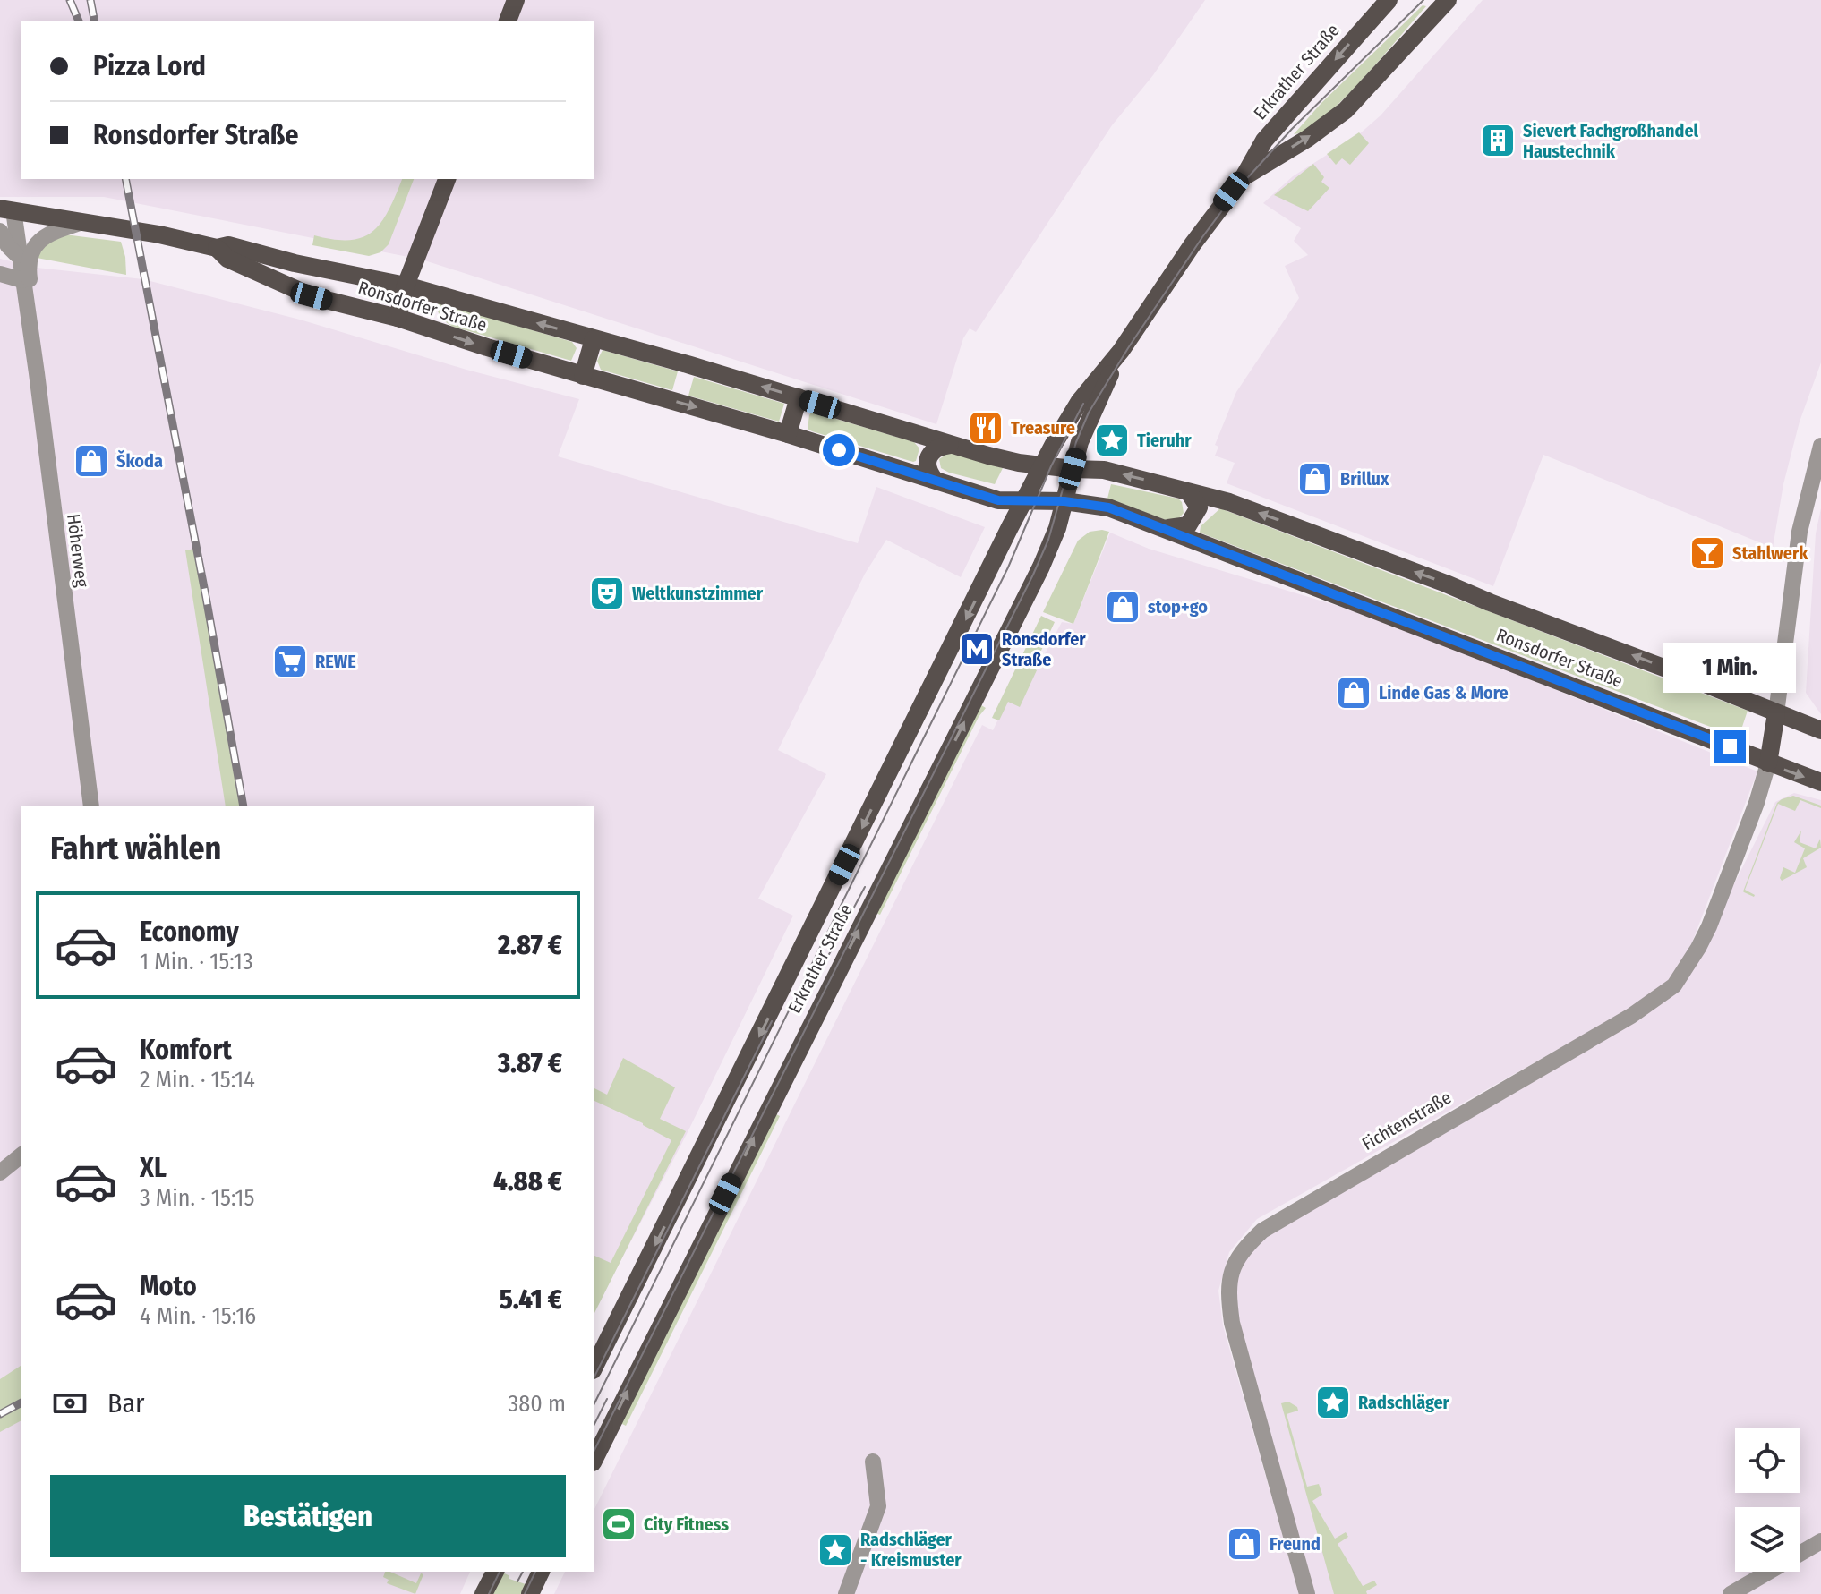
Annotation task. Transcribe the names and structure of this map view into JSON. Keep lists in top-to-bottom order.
{
  "streets": {
    "main road": ["Erkrather Straße", "Ronsdorfer Straße", "Fichtenstraße"],
    "street": ["Höherweg"]
  },
  "crossings": [
    ["Erkrather Straße", "Ronsdorfer Straße"],
    ["Ronsdorfer Straße", "Höherweg"],
    ["Ronsdorfer Straße", "Fichtenstraße"]
  ],
  "places": {
    "building": ["Sievert Fachgroßhandel Haustechnik"],
    "restaurant": ["Treasure"],
    "place": ["Tieruhr", "Radschläger", "Radschläger - Kreismuster"],
    "shop": [
      "Škoda",
      "Brillux",
      "stop+go",
      "Linde Gas & More",
      "Freund"
    ],
    "bar": ["Stahlwerk"],
    "theatre": ["Weltkunstzimmer"],
    "metro station": ["Ronsdorfer Straße"],
    "supermarket": ["REWE"],
    "sports": ["City Fitness"]
  },
  "page": {
    "banner": ["Pizza Lord", "Ronsdorfer Straße"],
    "bubble": "1 Min.",
    "heading": "Fahrt wählen",
    "list": [
      {
        "name": "Economy",
        "note": "1 Min. · 15:13",
        "value": "2.87 €"
      },
      {
        "name": "Komfort",
        "note": "2 Min. · 15:14",
        "value": "3.87 €"
      },
      {
        "name": "XL",
        "note": "3 Min. · 15:15",
        "value": "4.88 €"
      },
      {
        "name": "Moto",
        "note": "4 Min. · 15:16",
        "value": "5.41 €"
      }
    ],
    "pay": ["Bar", "380 m"],
    "buttons": "Bestätigen"
  }
}
